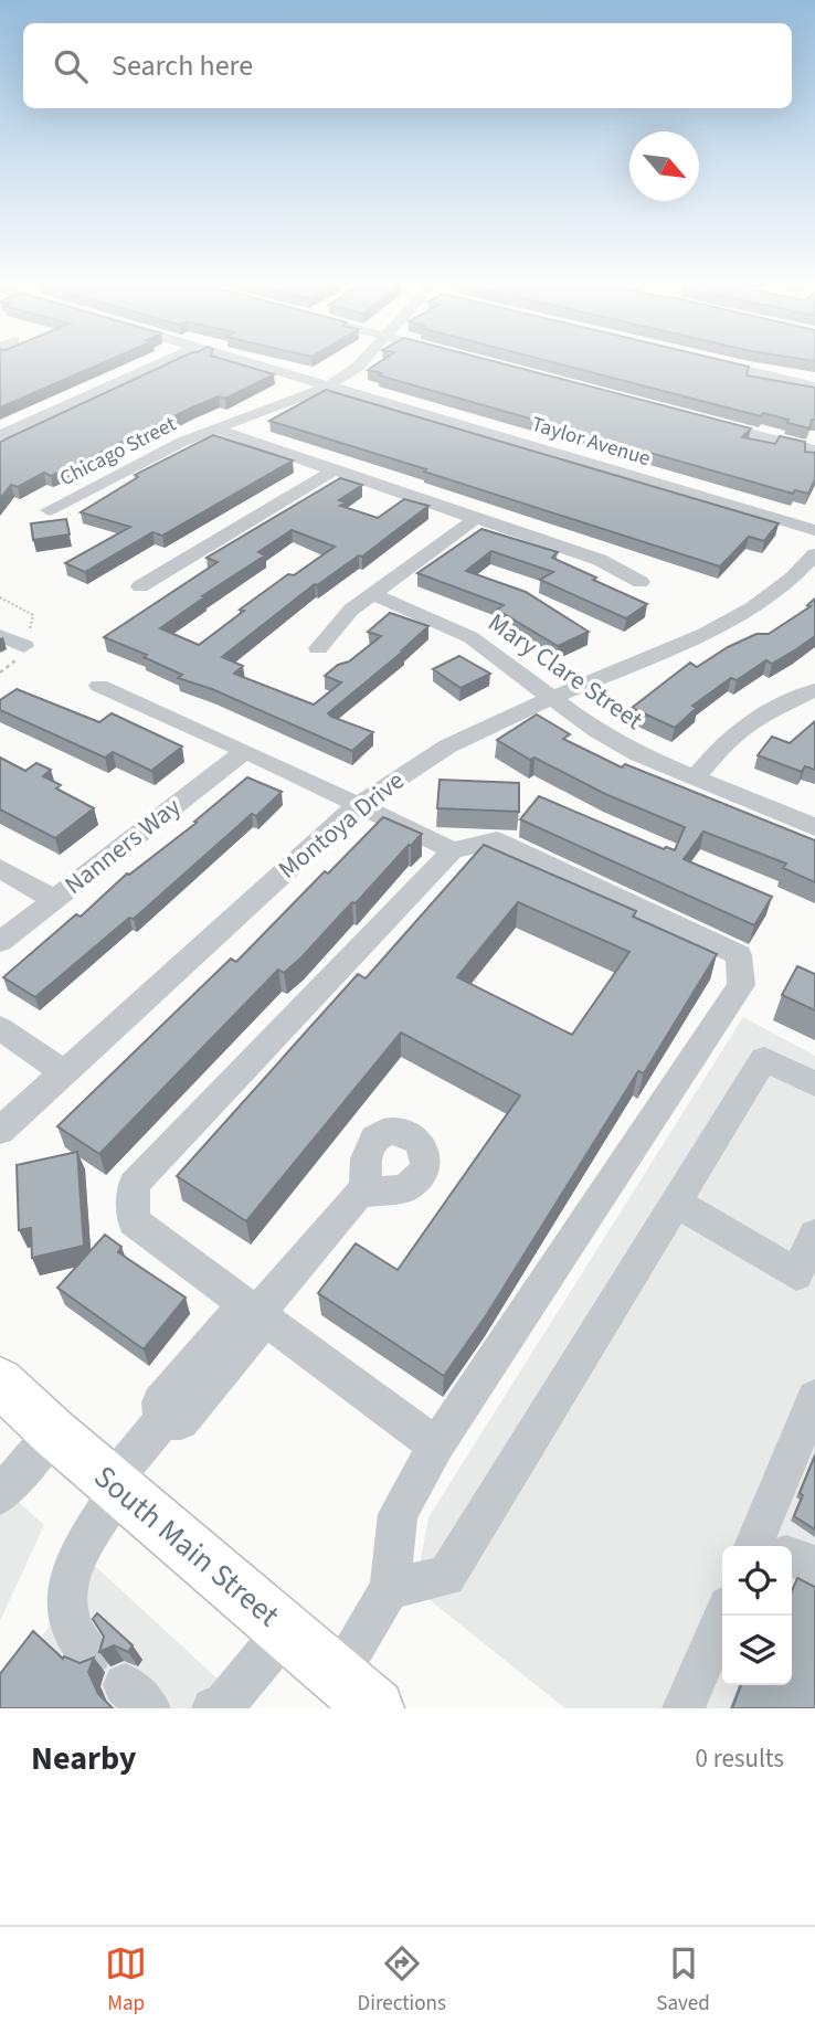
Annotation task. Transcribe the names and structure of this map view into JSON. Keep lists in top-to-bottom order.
{
  "streets": {
    "main road": ["South Main Street"],
    "street": [
      "Taylor Avenue",
      "Chicago Street",
      "Mary Clare Street",
      "Montoya Drive",
      "Nanners Way"
    ]
  },
  "crossings": [
    ["Taylor Avenue", "Chicago Street"],
    ["Mary Clare Street", "Montoya Drive"]
  ],
  "north": "bottom right",
  "page": {
    "search": "Search here",
    "heading": ["Nearby", "0 results"],
    "nav": ["Map", "Directions", "Saved"]
  }
}
